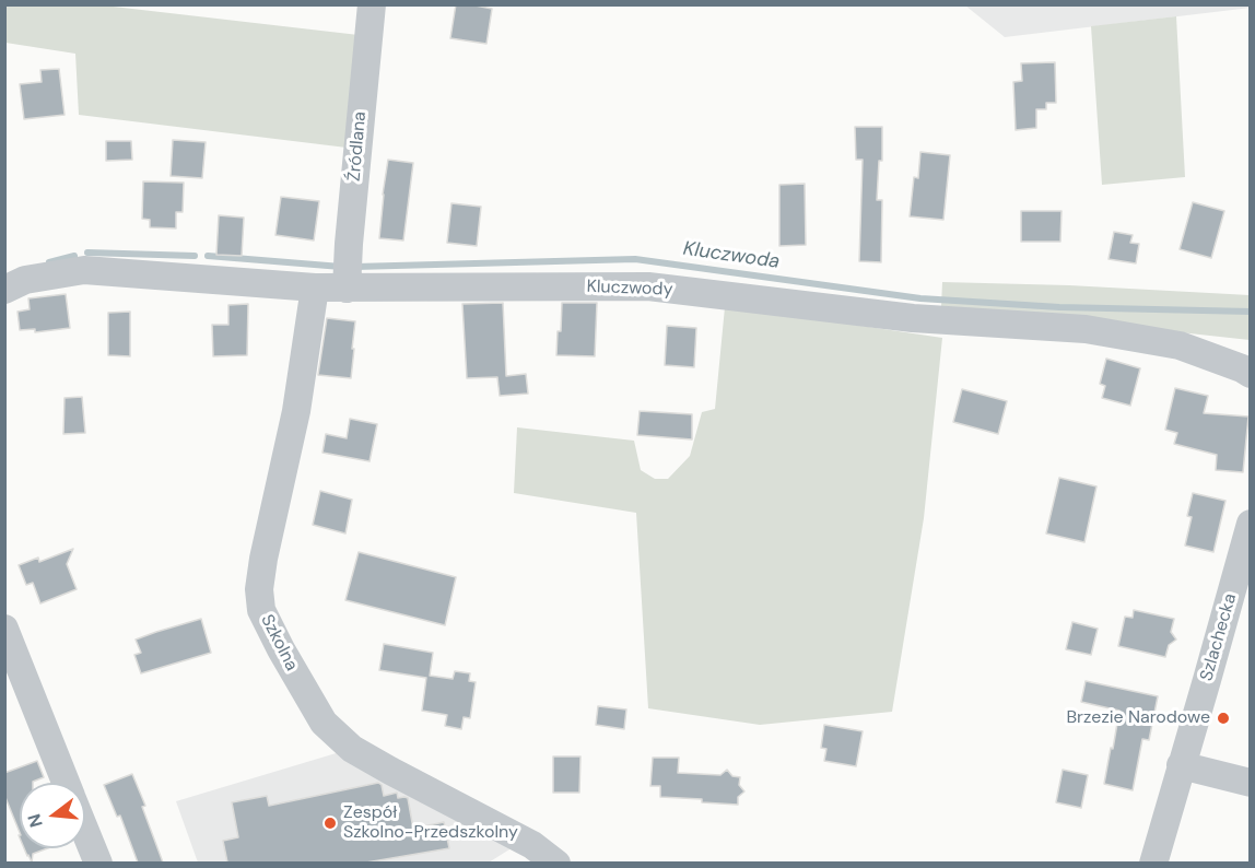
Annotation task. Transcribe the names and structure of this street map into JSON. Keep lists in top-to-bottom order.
{
  "streets": {
    "street": [
      "Źródlana",
      "Kluczwody",
      "Szlachecka",
      "Szkolna"
    ]
  },
  "crossings": [
    ["Źródlana", "Kluczwody"],
    ["Kluczwody", "Szkolna"]
  ],
  "water": ["Kluczwoda"],
  "places": ["Brzezie Narodowe", "Zespół Szkolno-Przedszkolny"],
  "north": "left"
}
